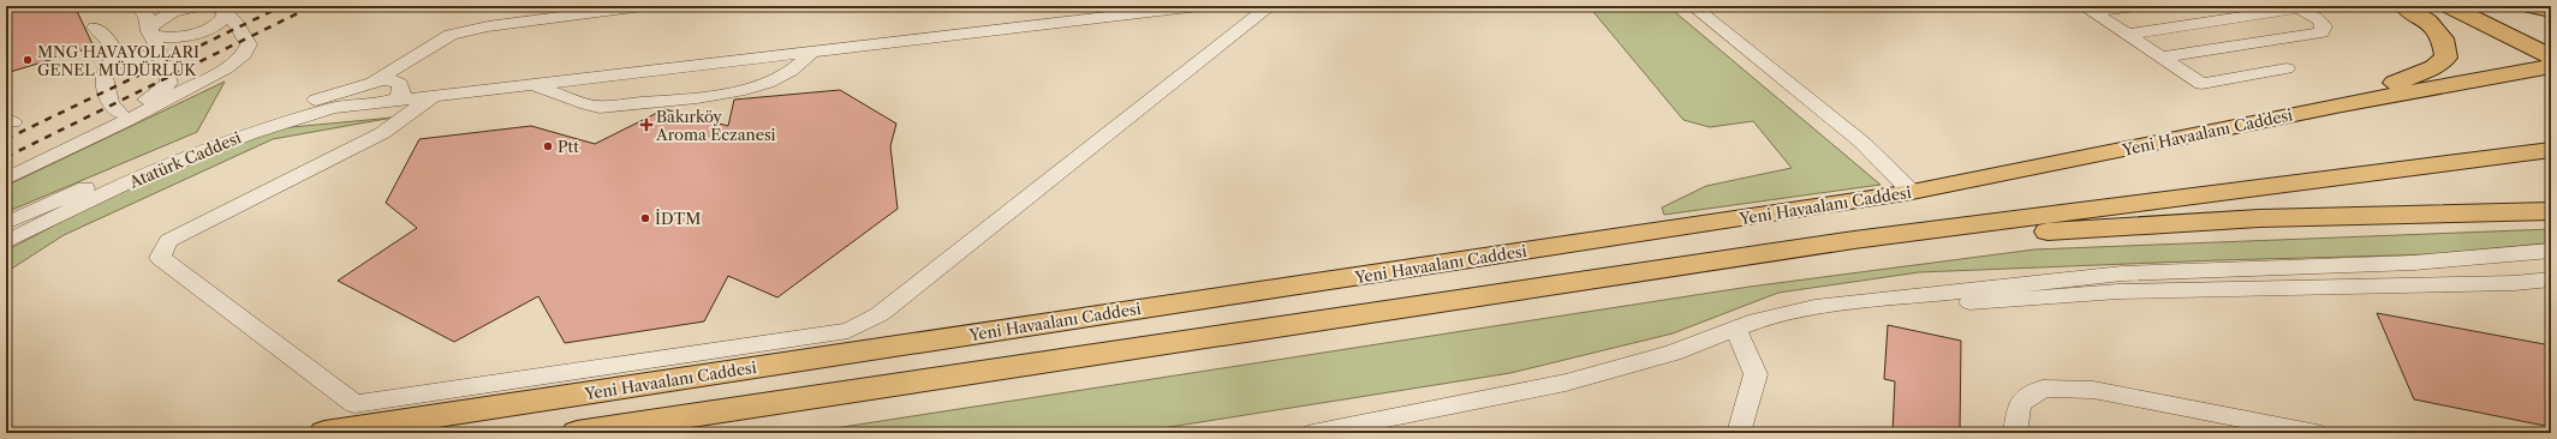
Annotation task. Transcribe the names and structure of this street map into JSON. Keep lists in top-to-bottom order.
{
  "streets": {
    "main road": ["Yeni Havaalanı Caddesi"],
    "street": ["Atatürk Caddesi"]
  },
  "places": {
    "other": ["MNG HAVAYOLLARI GENEL MÜDÜRLÜK", "Ptt", "İDTM"],
    "health": ["Bakırköy Aroma Eczanesi"]
  }
}
